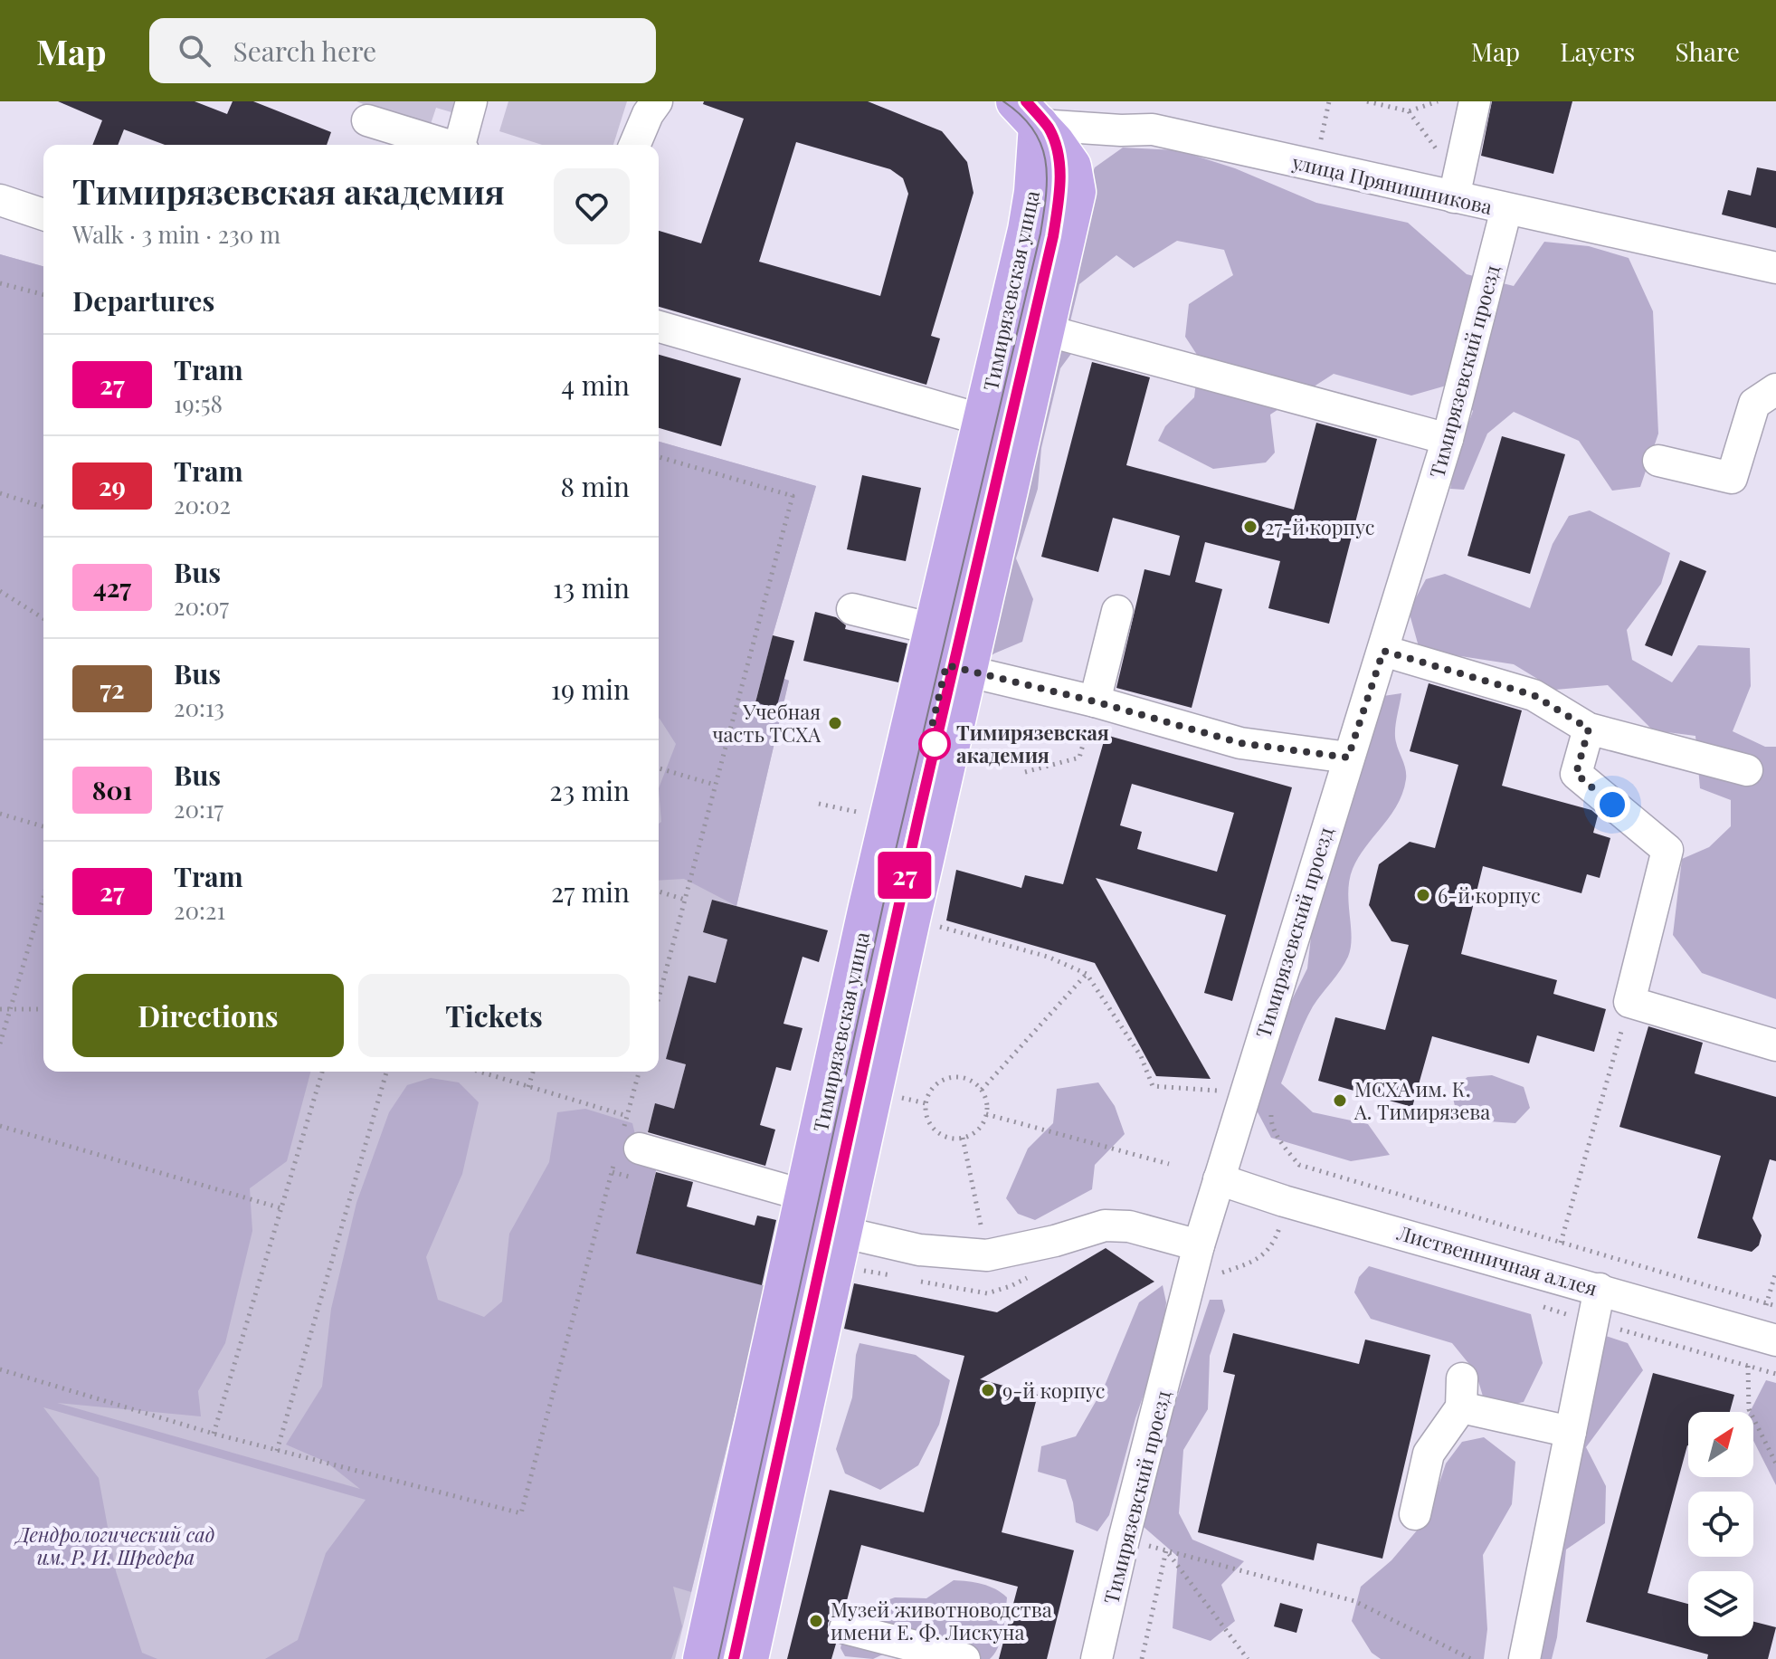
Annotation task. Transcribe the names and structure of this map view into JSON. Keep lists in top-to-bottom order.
{
  "streets": {
    "main road": ["Тимирязевская улица"],
    "street": ["улица Прянишникова", "Тимирязевский проезд", "Лиственничная аллея"]
  },
  "crossings": [
    ["улица Прянишникова", "Тимирязевская улица"],
    ["улица Прянишникова", "Тимирязевский проезд"],
    ["Тимирязевский проезд", "Лиственничная аллея"]
  ],
  "parks": ["Дендрологический сад им. Р. И. Шредера"],
  "places": [
    "27-й корпус",
    "Учебная часть ТСХА",
    "Тимирязевская академия",
    "6-й корпус",
    "МСХА им. К. А. Тимирязева",
    "9-й корпус",
    "Музей животноводства имени Е. Ф. Лискуна"
  ],
  "lines": ["tram line 27"],
  "north": "top right",
  "page": {
    "header": "Map",
    "search": "Search here",
    "nav": ["Map", "Layers", "Share"],
    "on_map": "27",
    "heading": [
      ["Тимирязевская академия", "Walk · 3 min · 230 m"],
      "Departures"
    ],
    "list": [
      {
        "mark": "27",
        "name": "Tram",
        "note": "19:58",
        "value": "4 min"
      },
      {
        "mark": "29",
        "name": "Tram",
        "note": "20:02",
        "value": "8 min"
      },
      {
        "mark": "427",
        "name": "Bus",
        "note": "20:07",
        "value": "13 min"
      },
      {
        "mark": "72",
        "name": "Bus",
        "note": "20:13",
        "value": "19 min"
      },
      {
        "mark": "801",
        "name": "Bus",
        "note": "20:17",
        "value": "23 min"
      },
      {
        "mark": "27",
        "name": "Tram",
        "note": "20:21",
        "value": "27 min"
      }
    ],
    "buttons": ["Directions", "Tickets"]
  }
}
